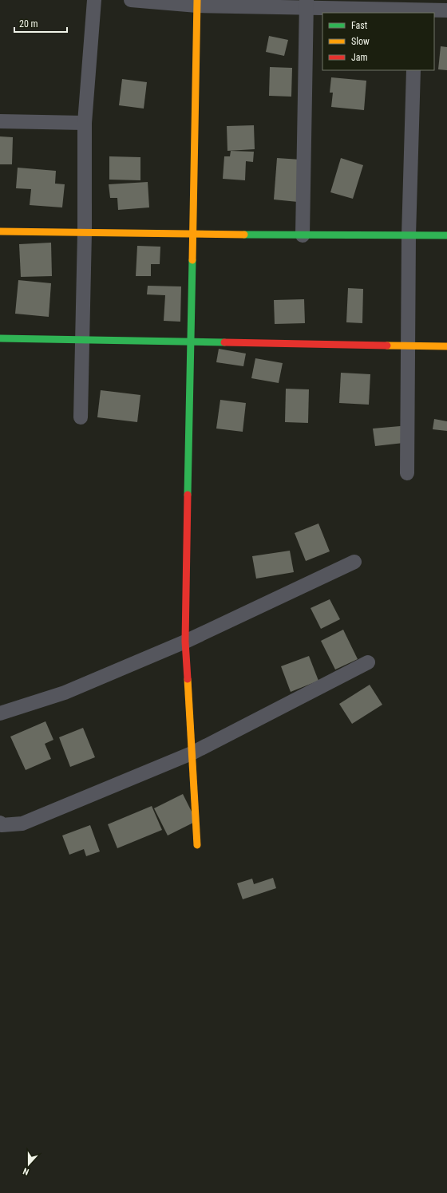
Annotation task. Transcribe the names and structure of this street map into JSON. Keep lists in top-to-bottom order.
{
  "legend": ["Fast", "Slow", "Jam"],
  "scale_bar": "20 m",
  "north": "bottom"
}
